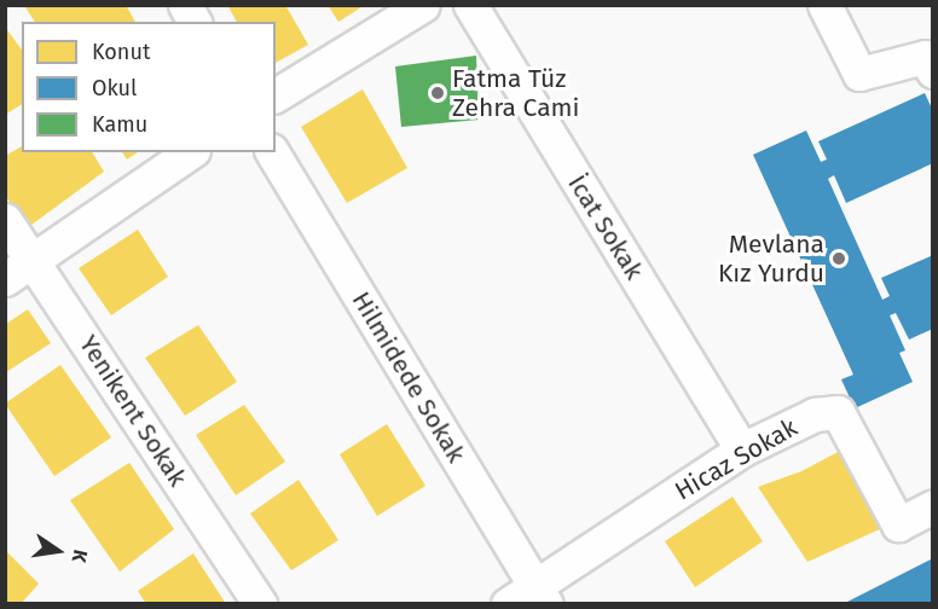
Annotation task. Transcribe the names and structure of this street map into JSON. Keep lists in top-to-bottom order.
{
  "streets": {
    "street": [
      "İcat Sokak",
      "Hilmidede Sokak",
      "Yenikent Sokak",
      "Hicaz Sokak"
    ]
  },
  "crossings": [
    ["İcat Sokak", "Hicaz Sokak"],
    ["Hilmidede Sokak", "Hicaz Sokak"]
  ],
  "places": ["Fatma Tüz Zehra Cami", "Mevlana Kız Yurdu"],
  "legend": ["Konut", "Okul", "Kamu"],
  "north": "right"
}
